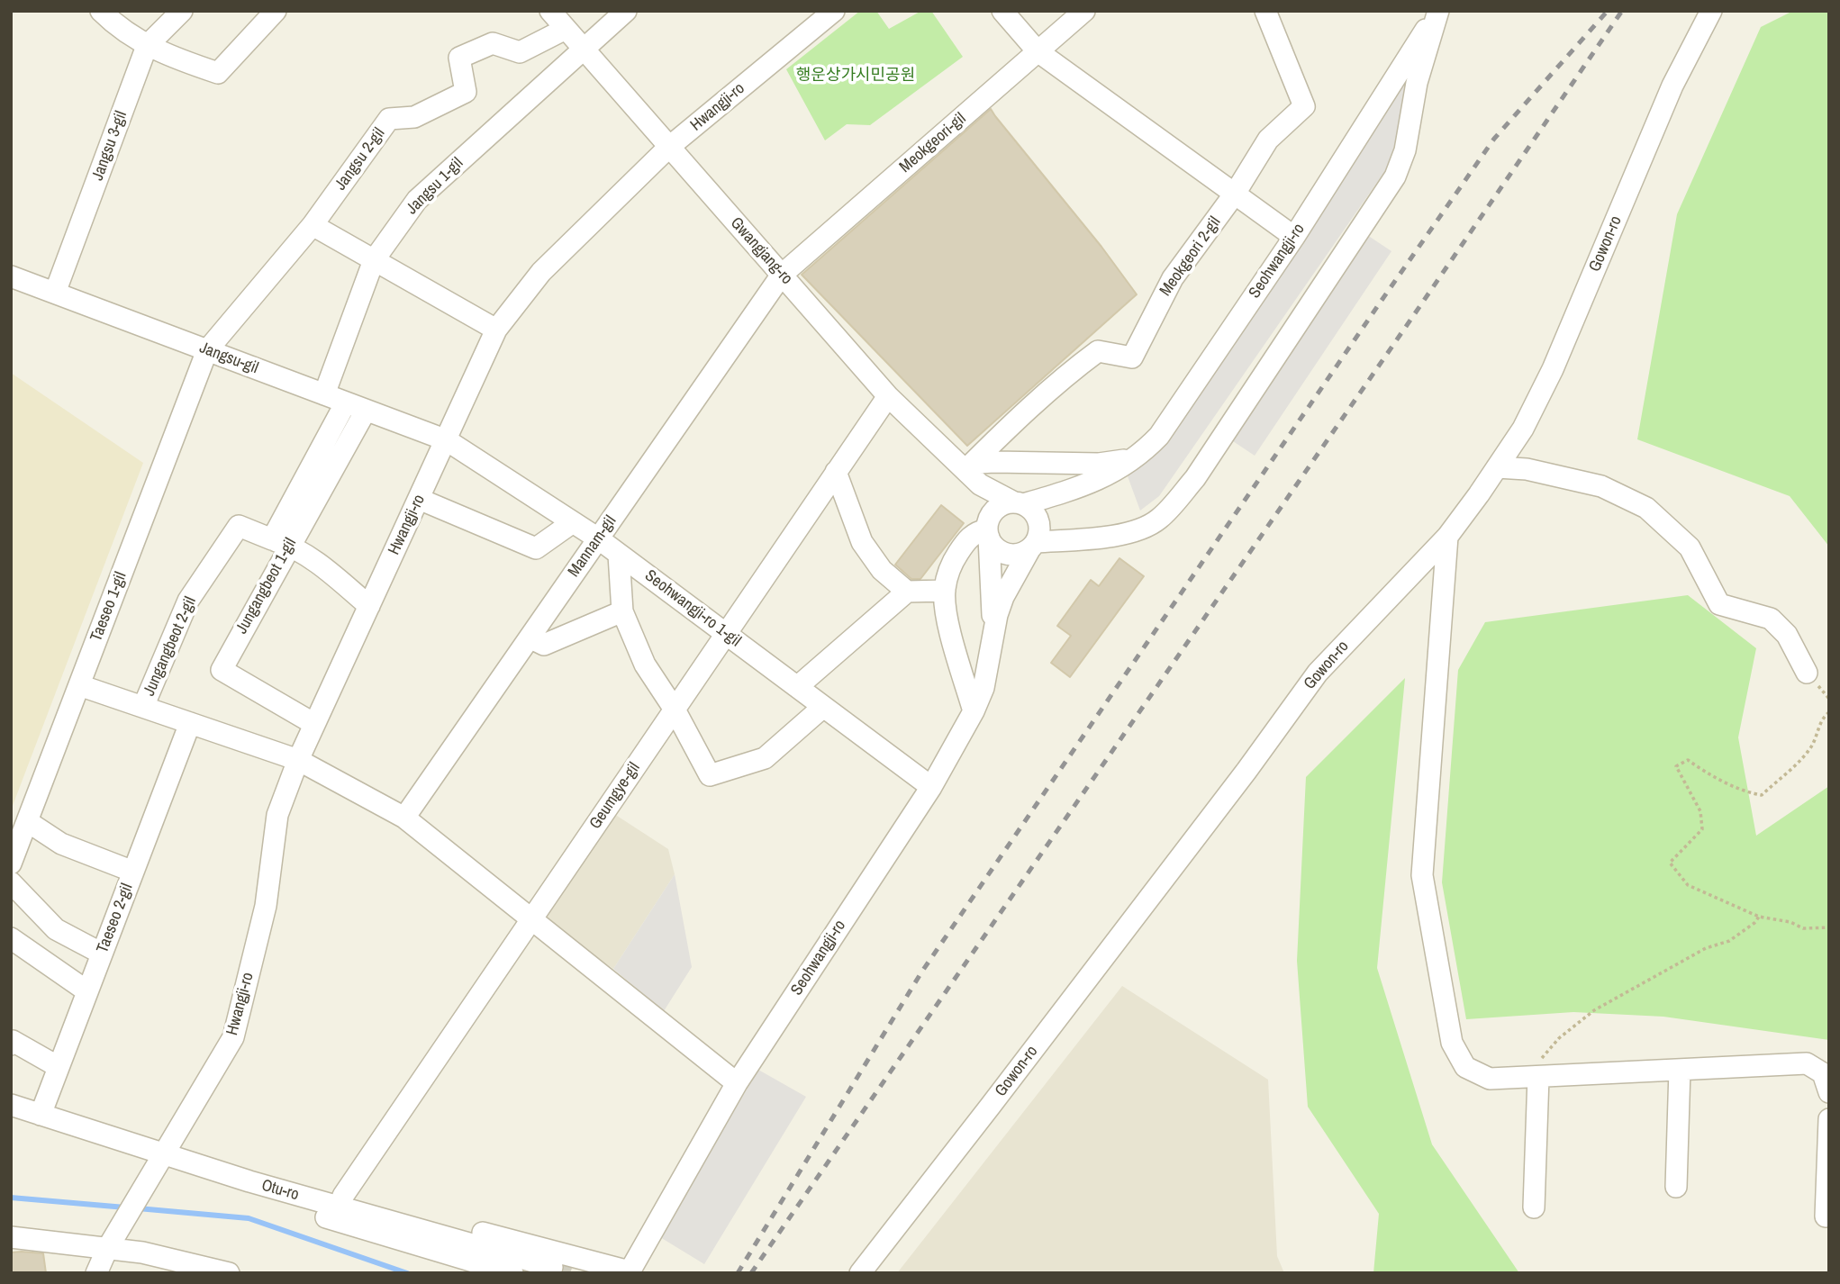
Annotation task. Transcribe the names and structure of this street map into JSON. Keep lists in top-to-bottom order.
{
  "streets": {
    "street": [
      "Hwangji-ro",
      "Meokgeori-gil",
      "Jangsu 3-gil",
      "Jangsu 2-gil",
      "Jangsu 1-gil",
      "Gowon-ro",
      "Gwangjang-ro",
      "Meokgeori 2-gil",
      "Seohwangji-ro",
      "Jangsu-gil",
      "Mannam-gil",
      "Jungangbeot 1-gil",
      "Taeseo 1-gil",
      "Seohwangji-ro 1-gil",
      "Jungangbeot 2-gil",
      "Geumgye-gil",
      "Taeseo 2-gil",
      "Otu-ro"
    ]
  },
  "crossings": [
    ["Hwangji-ro", "Gwangjang-ro"],
    ["Hwangji-ro", "Jangsu-gil"],
    ["Hwangji-ro", "Jungangbeot 1-gil"],
    ["Hwangji-ro", "Seohwangji-ro 1-gil"],
    ["Hwangji-ro", "Otu-ro"],
    ["Meokgeori-gil", "Gwangjang-ro"],
    ["Meokgeori-gil", "Mannam-gil"],
    ["Jangsu 3-gil", "Jangsu-gil"],
    ["Jangsu 2-gil", "Gwangjang-ro"],
    ["Jangsu 2-gil", "Jangsu-gil"],
    ["Jangsu 2-gil", "Taeseo 1-gil"],
    ["Jangsu 1-gil", "Gwangjang-ro"],
    ["Jangsu 1-gil", "Jangsu-gil"],
    ["Gwangjang-ro", "Meokgeori 2-gil"],
    ["Gwangjang-ro", "Mannam-gil"],
    ["Gwangjang-ro", "Geumgye-gil"],
    ["Seohwangji-ro", "Seohwangji-ro 1-gil"],
    ["Jangsu-gil", "Jungangbeot 1-gil"],
    ["Jangsu-gil", "Taeseo 1-gil"],
    ["Jangsu-gil", "Seohwangji-ro 1-gil"],
    ["Mannam-gil", "Seohwangji-ro 1-gil"],
    ["Jungangbeot 1-gil", "Jungangbeot 2-gil"],
    ["Seohwangji-ro 1-gil", "Geumgye-gil"],
    ["Taeseo 2-gil", "Otu-ro"]
  ],
  "parks": ["행운상가시민공원"]
}
